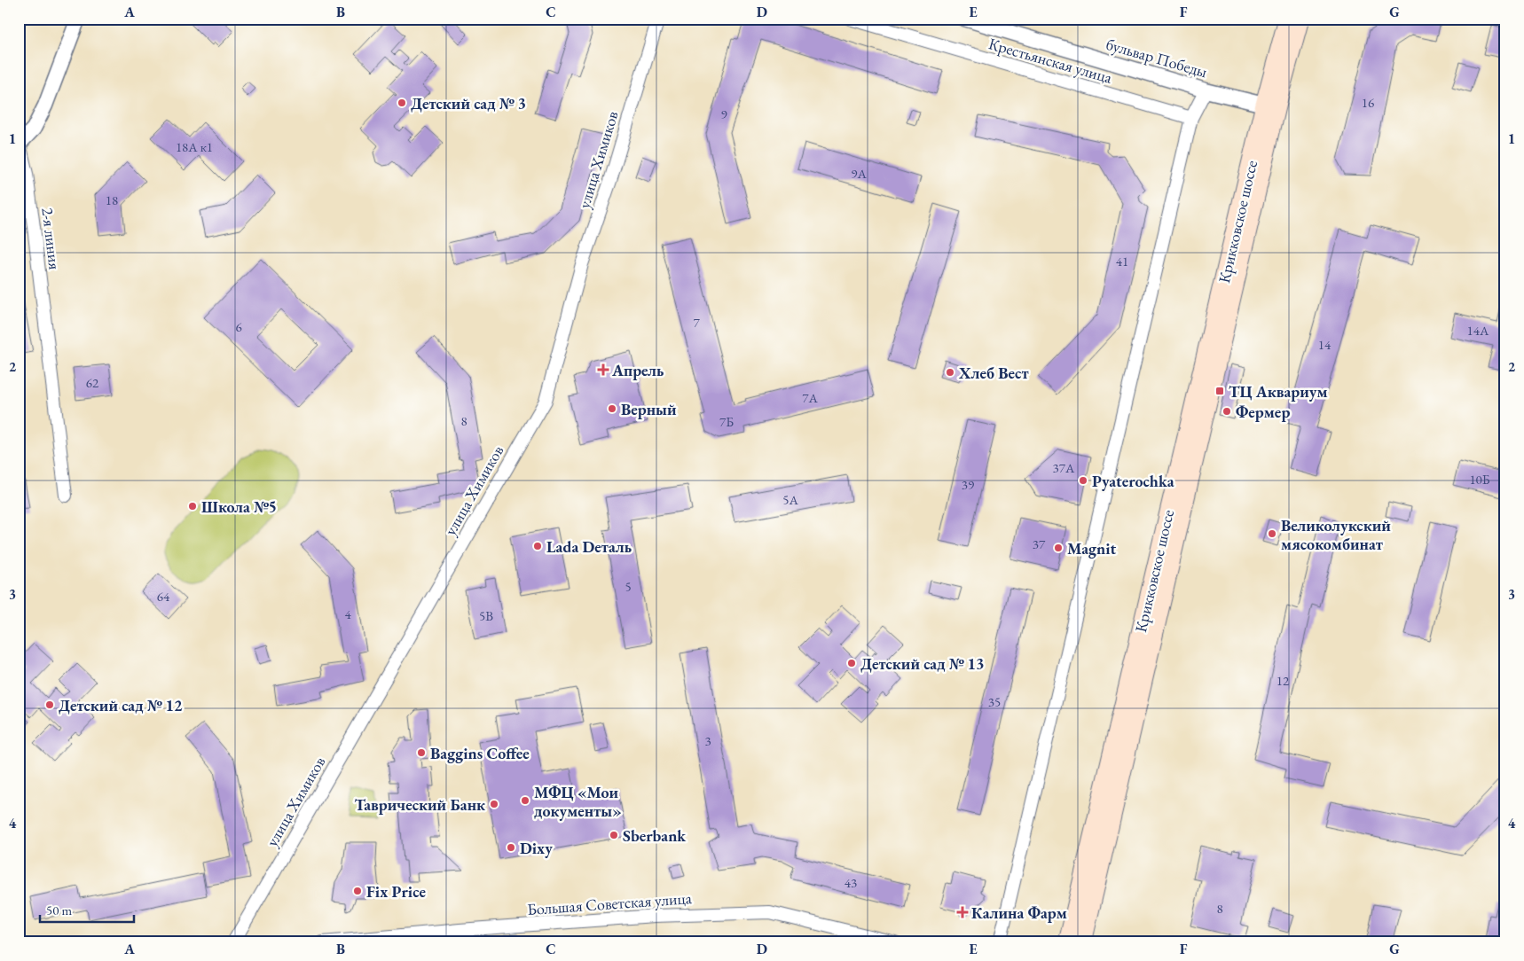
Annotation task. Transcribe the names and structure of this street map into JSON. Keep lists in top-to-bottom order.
{
  "streets": {
    "main road": ["Крикковское шоссе"],
    "street": [
      "бульвар Победы",
      "Крестьянская улица",
      "улица Химиков",
      "2-я линия",
      "Большая Советская улица"
    ]
  },
  "crossings": [
    ["бульвар Победы", "Крикковское шоссе"]
  ],
  "places": {
    "other": [
      "Детский сад № 3",
      "Хлеб Вест",
      "Верный",
      "Фермер",
      "Pyaterochka",
      "Школа №5",
      "Великолукский мясокомбинат",
      "Lada Dеталь",
      "Magnit",
      "Детский сад № 13",
      "Детский сад № 12",
      "Baggins Coffee",
      "МФЦ «Мои документы»",
      "Таврический Банк",
      "Sberbank",
      "Dixy",
      "Fix Price"
    ],
    "health": ["Апрель", "Калина Фарм"],
    "transit": ["ТЦ Аквариум"]
  },
  "house_numbers": [
    "16",
    "9",
    "18А к1",
    "9А",
    "18",
    "41",
    "7",
    "6",
    "14А",
    "14",
    "62",
    "7А",
    "8",
    "7Б",
    "37А",
    "10Б",
    "39",
    "5А",
    "37",
    "5",
    "64",
    "4",
    "5В",
    "12",
    "35",
    "3",
    "43",
    "8"
  ],
  "scale_bar": "50 m",
  "grid": {
    "columns": [
      "A",
      "B",
      "C",
      "D",
      "E",
      "F",
      "G"
    ],
    "rows": [
      "1",
      "2",
      "3",
      "4"
    ]
  }
}
